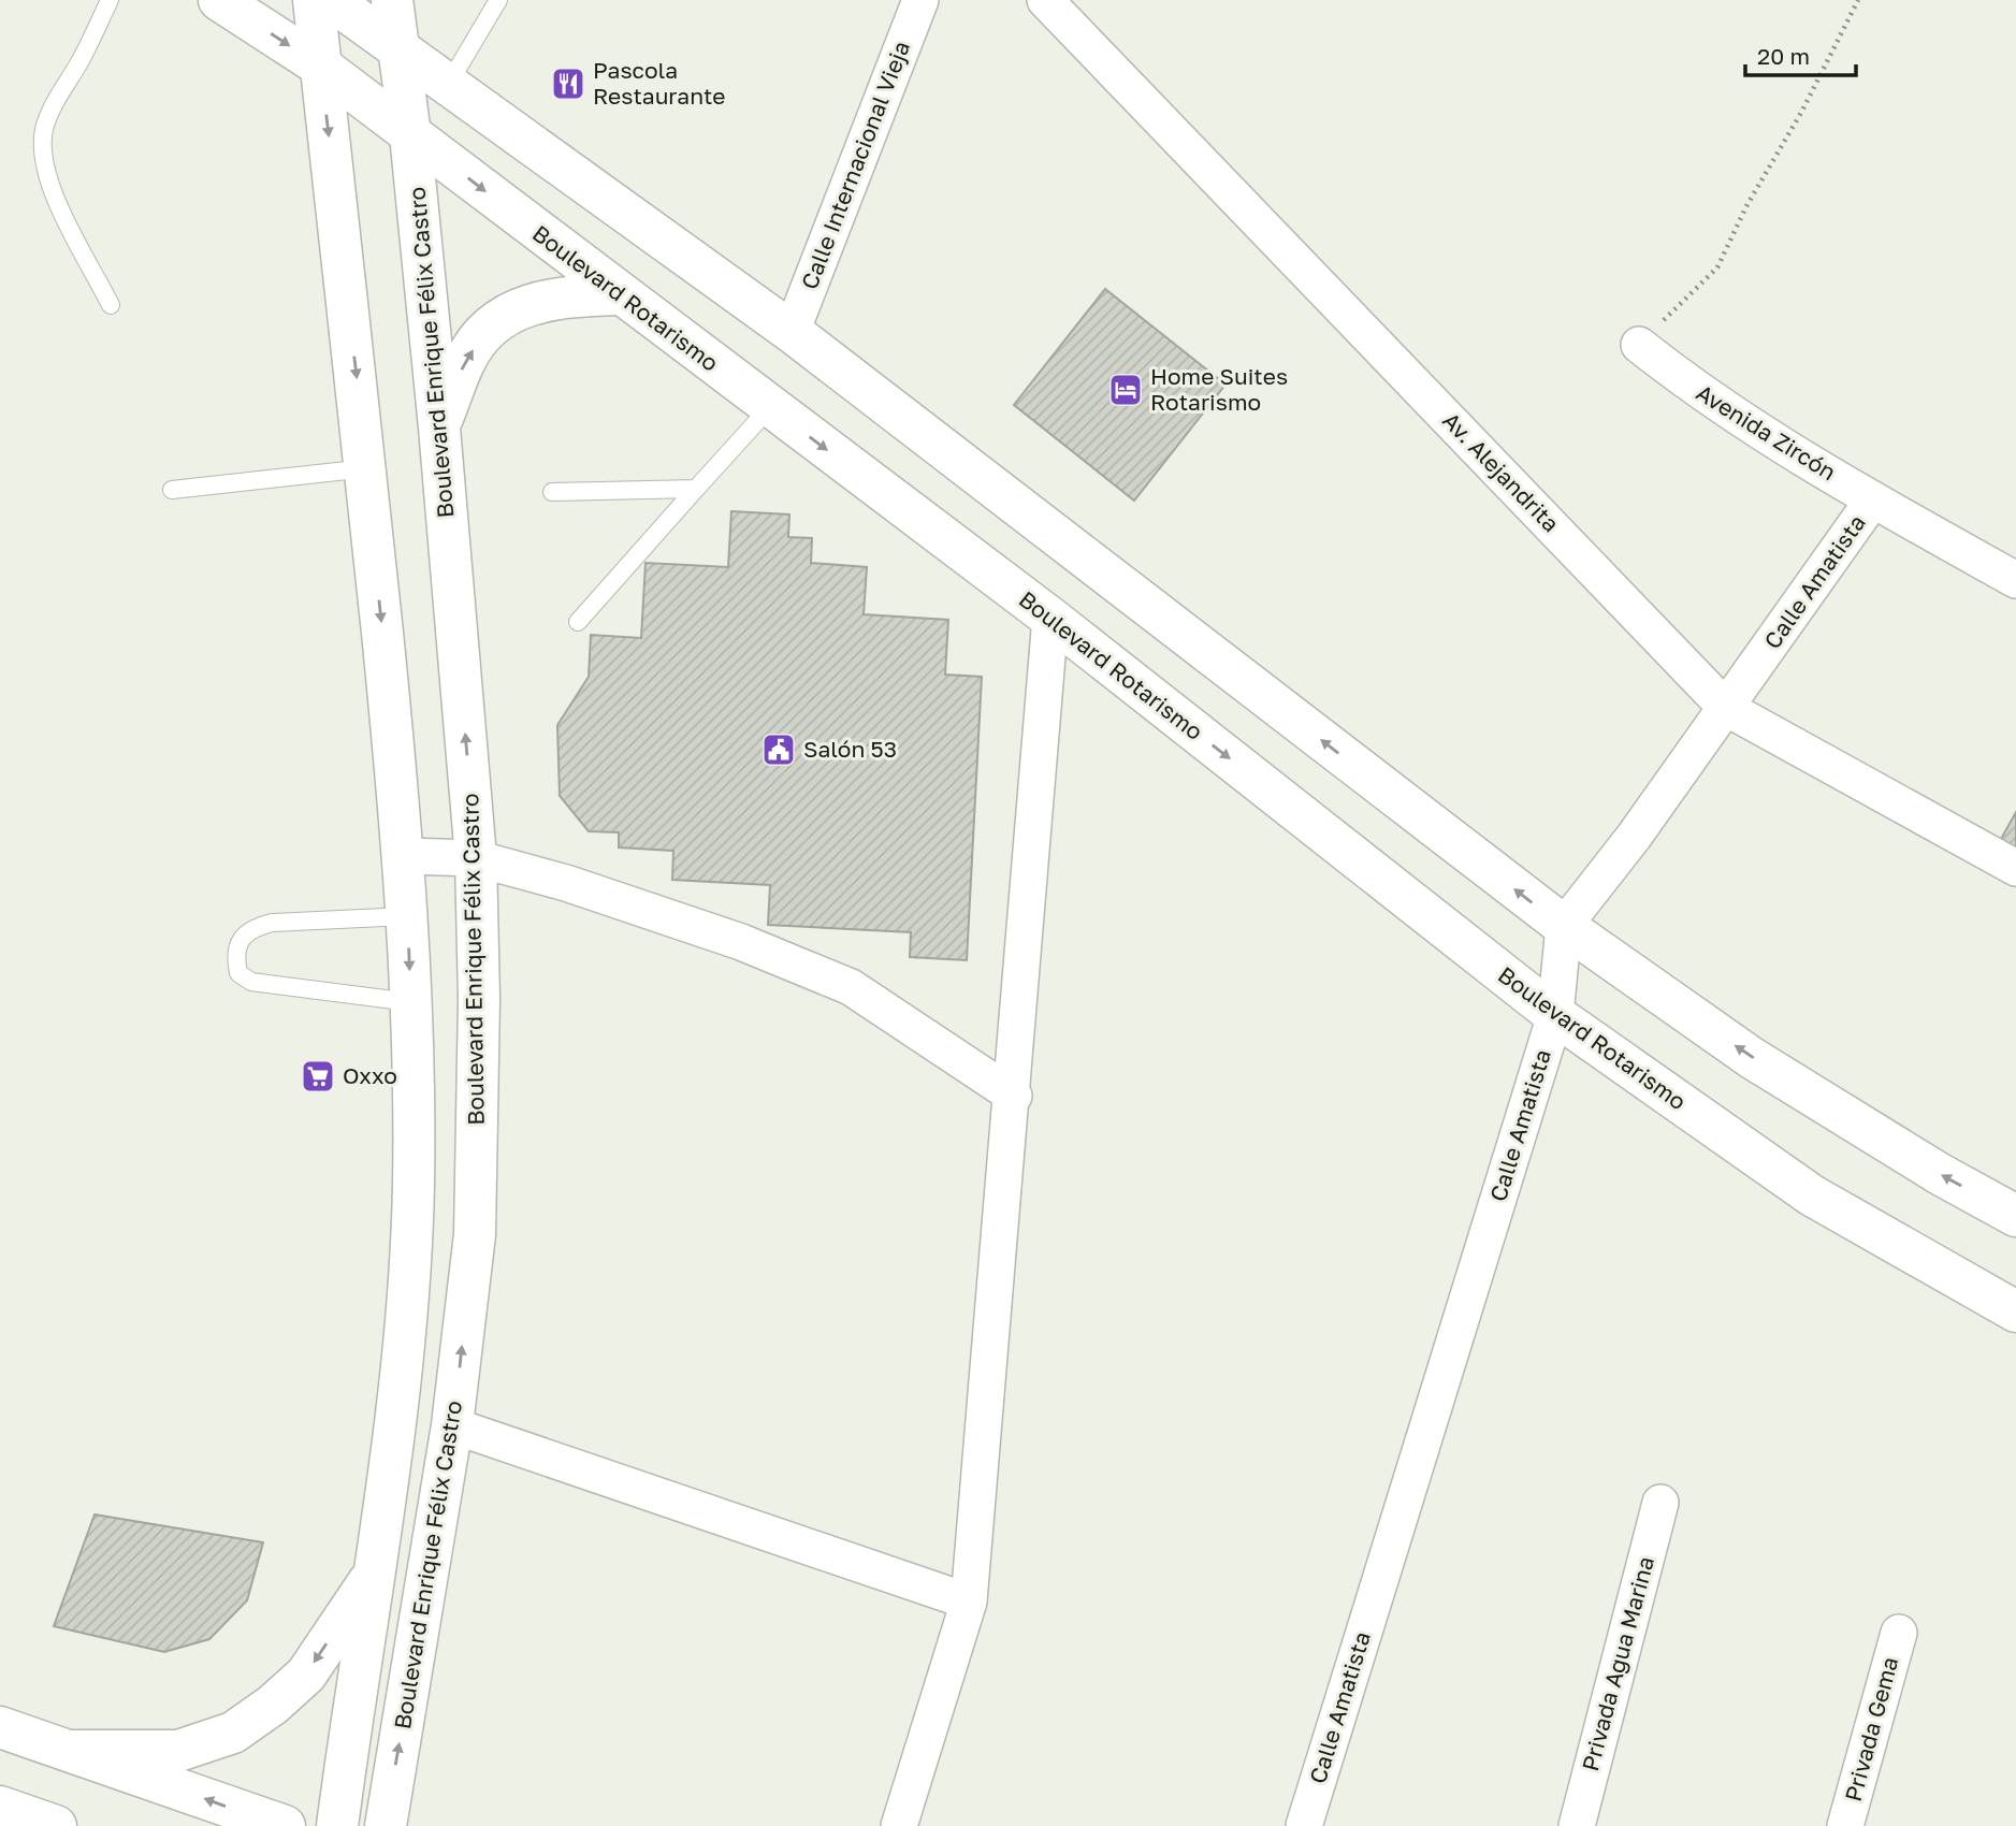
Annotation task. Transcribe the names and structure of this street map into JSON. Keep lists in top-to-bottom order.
{
  "streets": {
    "street": [
      "Calle Internacional Vieja",
      "Boulevard Rotarismo",
      "Boulevard Enrique Félix Castro",
      "Avenida Zircón",
      "Av. Alejandrita",
      "Calle Amatista",
      "Privada Agua Marina",
      "Privada Gema"
    ]
  },
  "crossings": [
    ["Boulevard Rotarismo", "Boulevard Enrique Félix Castro"],
    ["Boulevard Rotarismo", "Calle Amatista"],
    ["Avenida Zircón", "Calle Amatista"],
    ["Av. Alejandrita", "Calle Amatista"]
  ],
  "places": {
    "restaurant": ["Pascola Restaurante"],
    "hotel": ["Home Suites Rotarismo"],
    "public building": ["Salón 53"],
    "supermarket": ["Oxxo"]
  },
  "scale_bar": "20 m"
}
